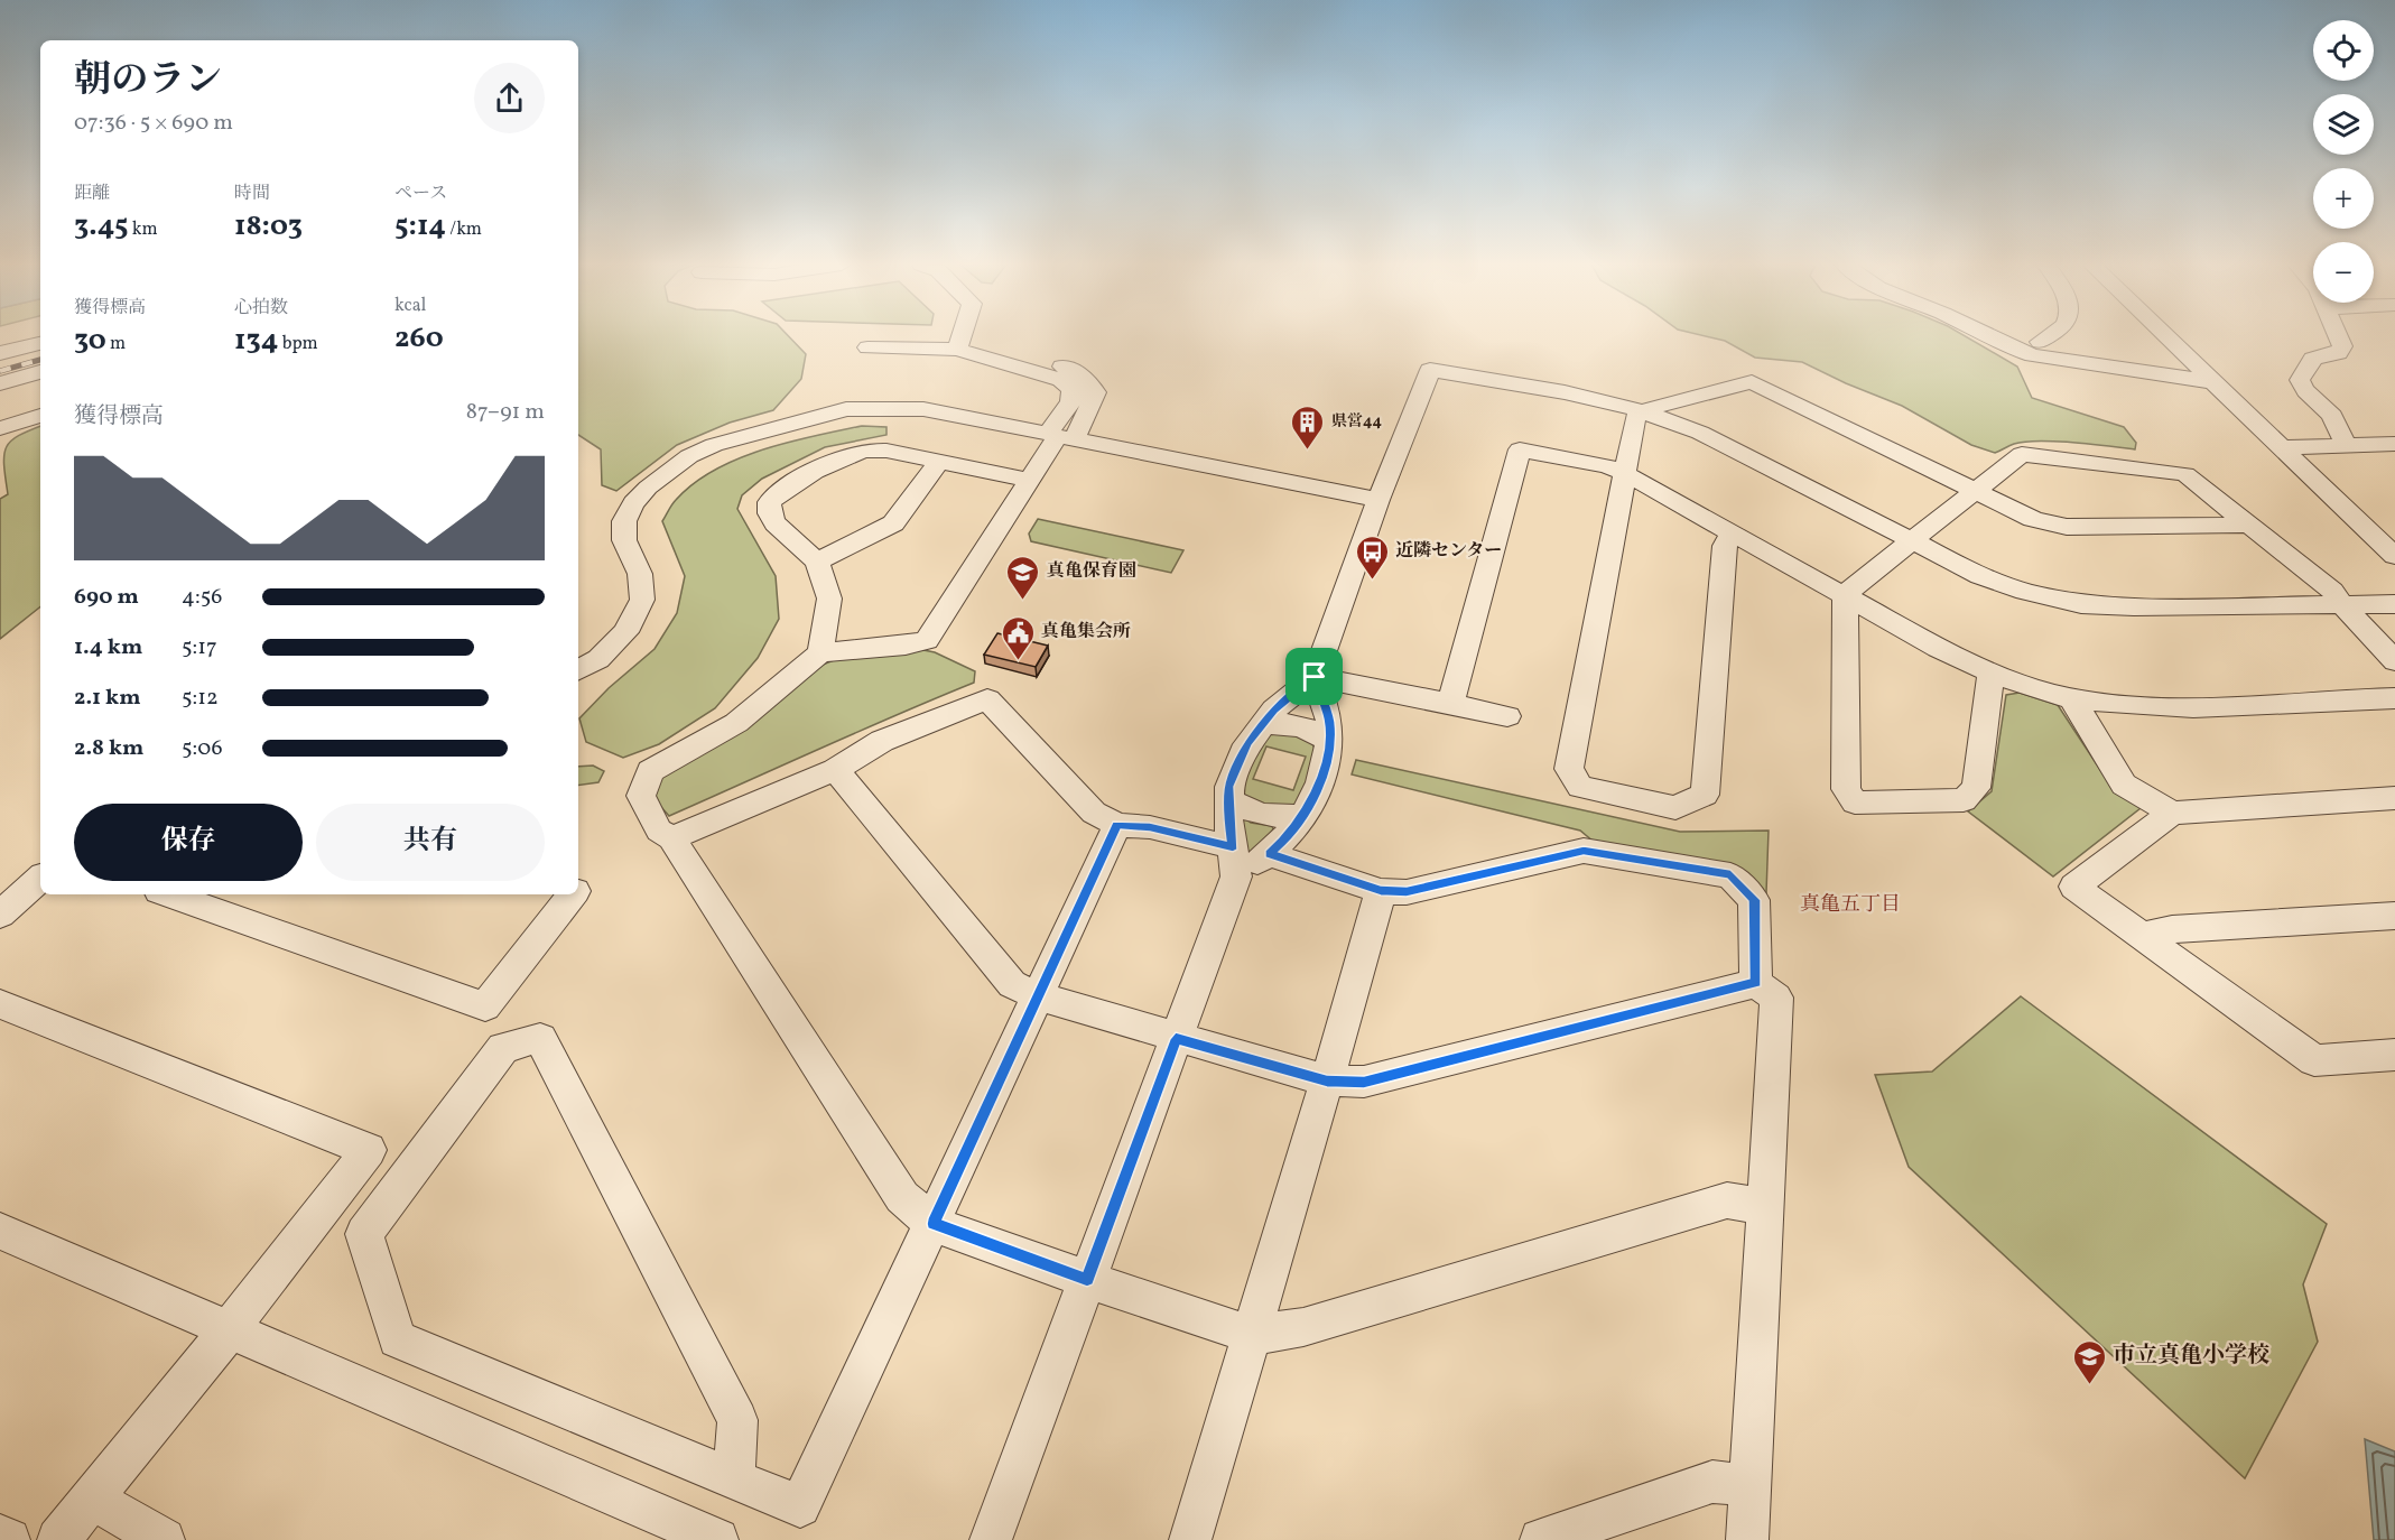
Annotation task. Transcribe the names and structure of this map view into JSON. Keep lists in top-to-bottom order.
{
  "districts": ["真亀五丁目"],
  "places": {
    "building": ["県営44"],
    "bus stop": ["近隣センター"],
    "school or university": ["真亀保育園", "市立真亀小学校"],
    "public building": ["真亀集会所"]
  },
  "page": {
    "map_buttons": ["+", "−"],
    "heading": ["朝のラン", "07:36 · 5 × 690 m"],
    "stats": [
      ["距離", "3.45 km"],
      ["時間", "18:03"],
      ["ペース", "5:14 /km"],
      ["獲得標高", "30 m"],
      ["心拍数", "134 bpm"],
      ["kcal", "260"]
    ],
    "chart": ["獲得標高", "87–91 m"],
    "list": [
      {
        "name": "690 m",
        "note": "4:56"
      },
      {
        "name": "1.4 km",
        "note": "5:17"
      },
      {
        "name": "2.1 km",
        "note": "5:12"
      },
      {
        "name": "2.8 km",
        "note": "5:06"
      }
    ],
    "buttons": ["保存", "共有"]
  }
}
